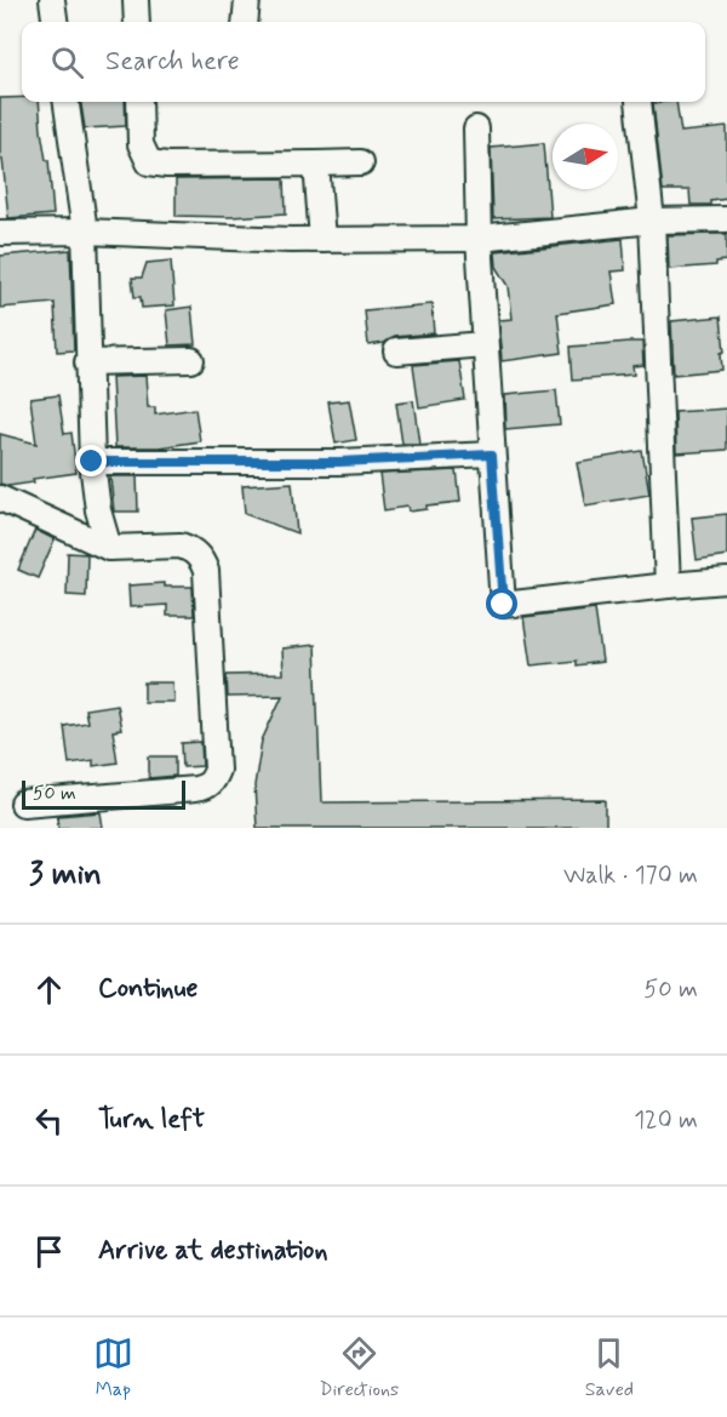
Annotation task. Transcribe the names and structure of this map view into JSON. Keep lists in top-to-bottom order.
{
  "scale_bar": "50 m",
  "north": "right",
  "page": {
    "search": "Search here",
    "scale": "50 m",
    "heading": ["3 min", "Walk · 170 m"],
    "list": [
      ["Continue", "50 m"],
      ["Turn left", "120 m"],
      "Arrive at destination"
    ],
    "nav": ["Map", "Directions", "Saved"]
  }
}
